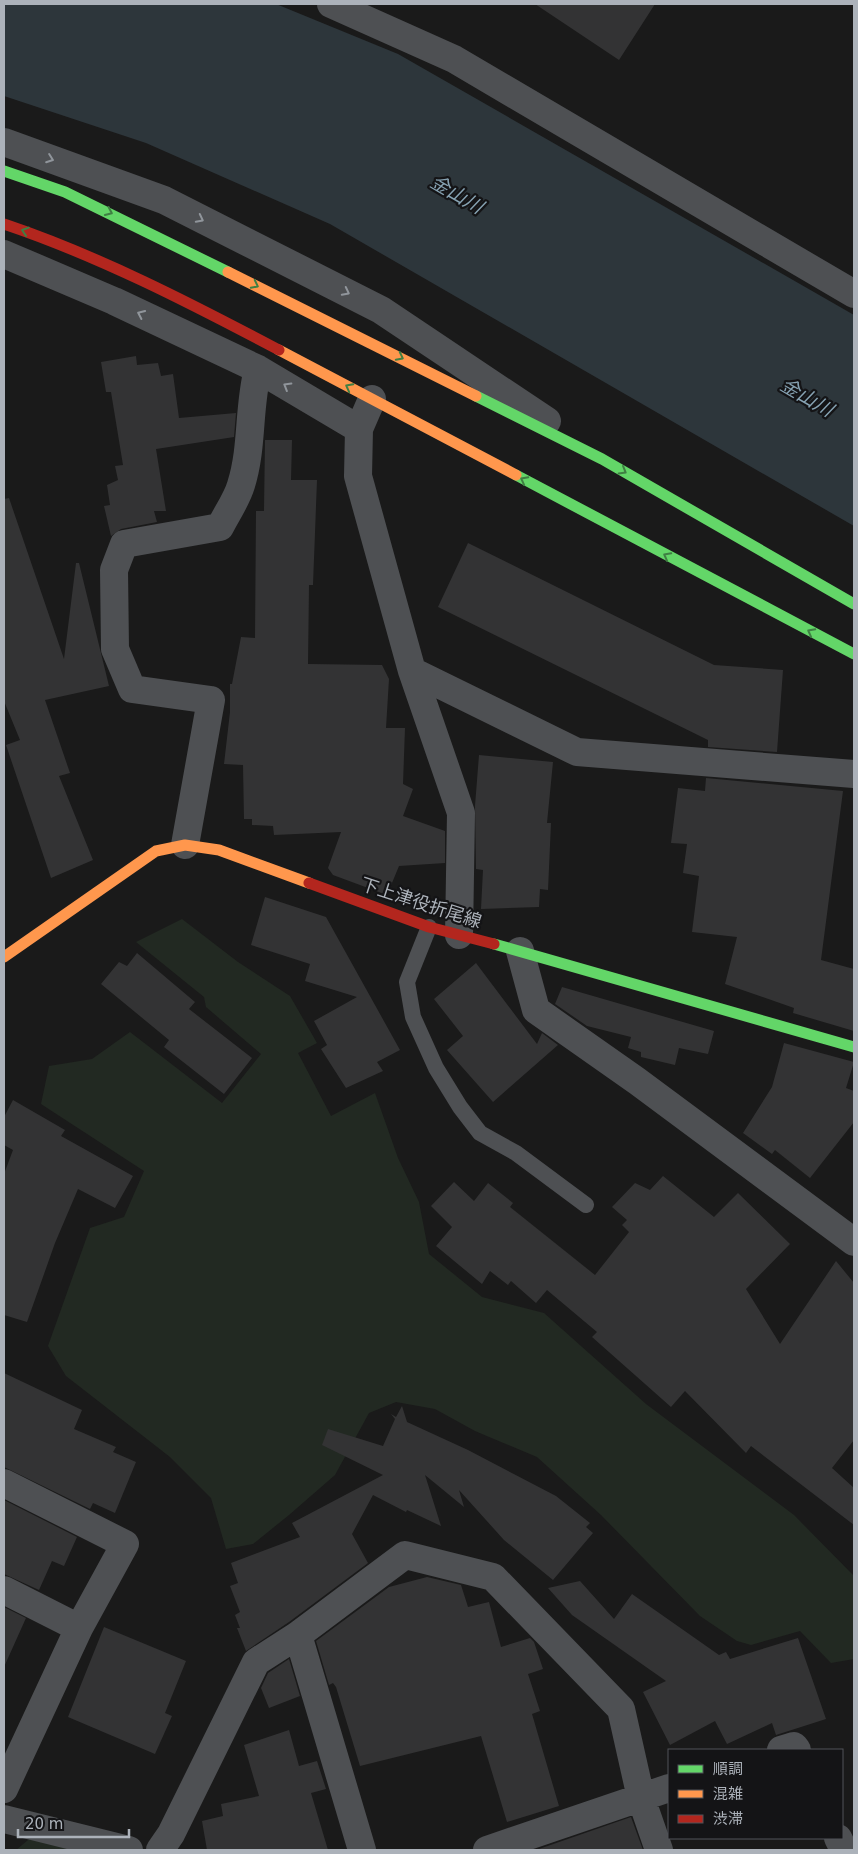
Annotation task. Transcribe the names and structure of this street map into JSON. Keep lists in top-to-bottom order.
{
  "streets": {
    "street": ["下上津役折尾線"]
  },
  "water": ["金山川"],
  "legend": ["順調", "混雑", "渋滞"],
  "scale_bar": "20 m"
}
